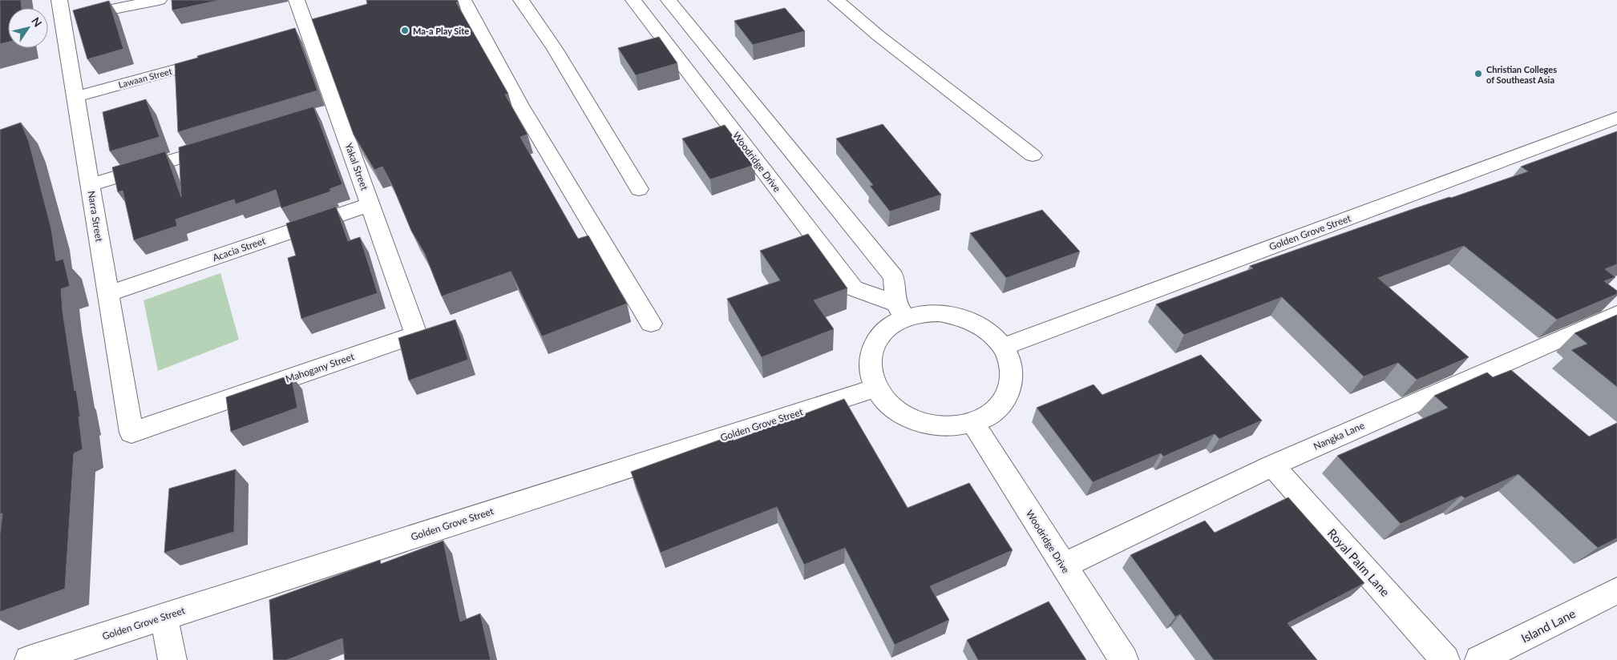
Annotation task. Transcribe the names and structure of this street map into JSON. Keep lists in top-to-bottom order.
{
  "streets": {
    "street": [
      "Lawaan Street",
      "Woodridge Drive",
      "Yakal Street",
      "Narra Street",
      "Golden Grove Street",
      "Acacia Street",
      "Mahogany Street",
      "Nangka Lane",
      "Royal Palm Lane",
      "Island Lane"
    ]
  },
  "crossings": [
    ["Lawaan Street", "Narra Street"],
    ["Woodridge Drive", "Golden Grove Street"],
    ["Woodridge Drive", "Nangka Lane"],
    ["Yakal Street", "Acacia Street"],
    ["Yakal Street", "Mahogany Street"],
    ["Narra Street", "Acacia Street"],
    ["Narra Street", "Mahogany Street"],
    ["Nangka Lane", "Royal Palm Lane"]
  ],
  "places": ["Ma-a Play Site", "Christian Colleges of Southeast Asia"],
  "north": "top right"
}
